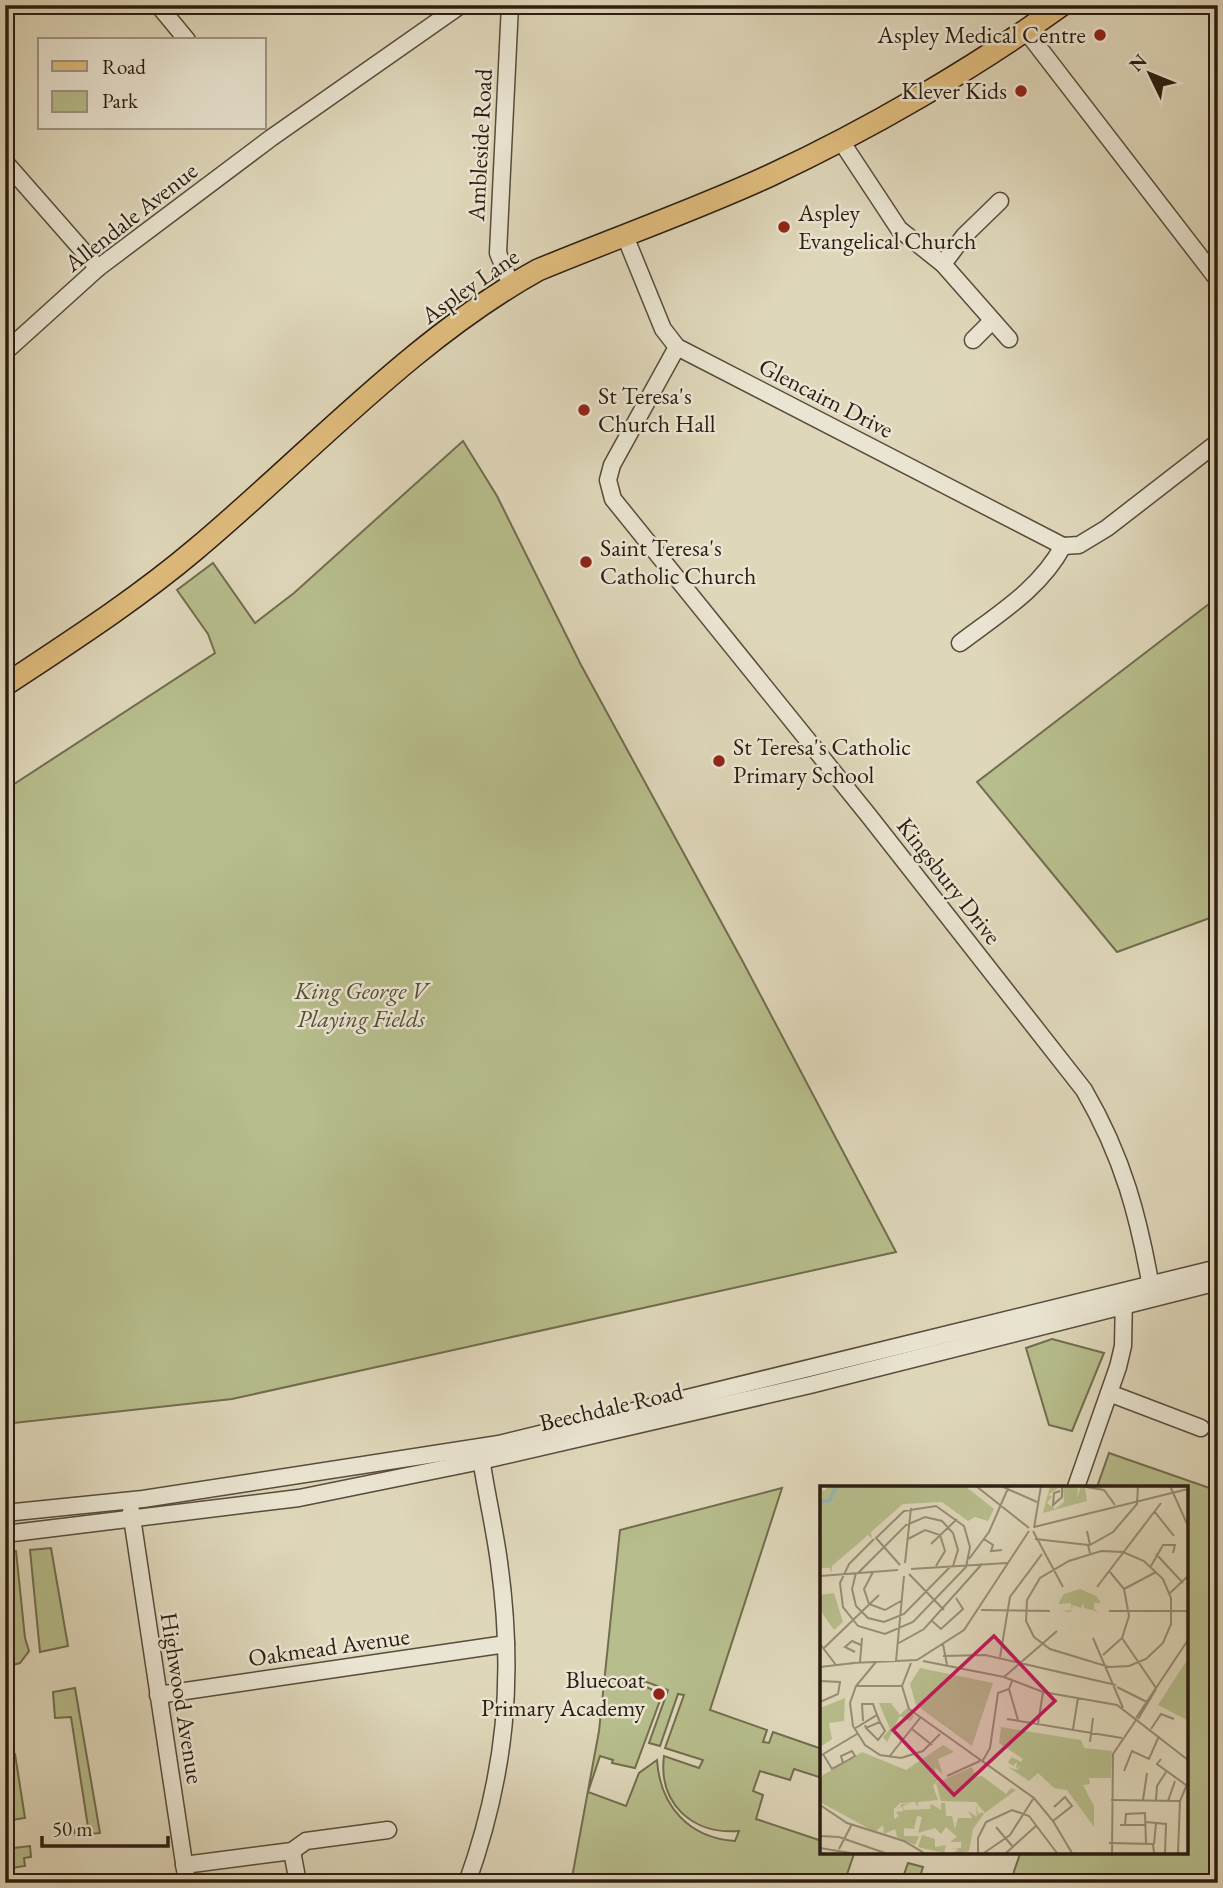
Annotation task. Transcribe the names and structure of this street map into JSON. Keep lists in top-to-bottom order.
{
  "streets": {
    "main road": ["Aspley Lane"],
    "street": [
      "Ambleside Road",
      "Allendale Avenue",
      "Glencairn Drive",
      "Kingsbury Drive",
      "Beechdale Road",
      "Oakmead Avenue",
      "Highwood Avenue"
    ]
  },
  "crossings": [
    ["Ambleside Road", "Aspley Lane"],
    ["Glencairn Drive", "Kingsbury Drive"],
    ["Kingsbury Drive", "Beechdale Road"],
    ["Beechdale Road", "Highwood Avenue"],
    ["Oakmead Avenue", "Highwood Avenue"]
  ],
  "parks": ["King George V Playing Fields"],
  "places": [
    "Aspley Medical Centre",
    "Klever Kids",
    "Aspley Evangelical Church",
    "St Teresa's Church Hall",
    "Saint Teresa's Catholic Church",
    "St Teresa's Catholic Primary School",
    "Bluecoat Primary Academy"
  ],
  "legend": ["Road", "Park"],
  "scale_bar": "50 m",
  "north": "top left"
}
